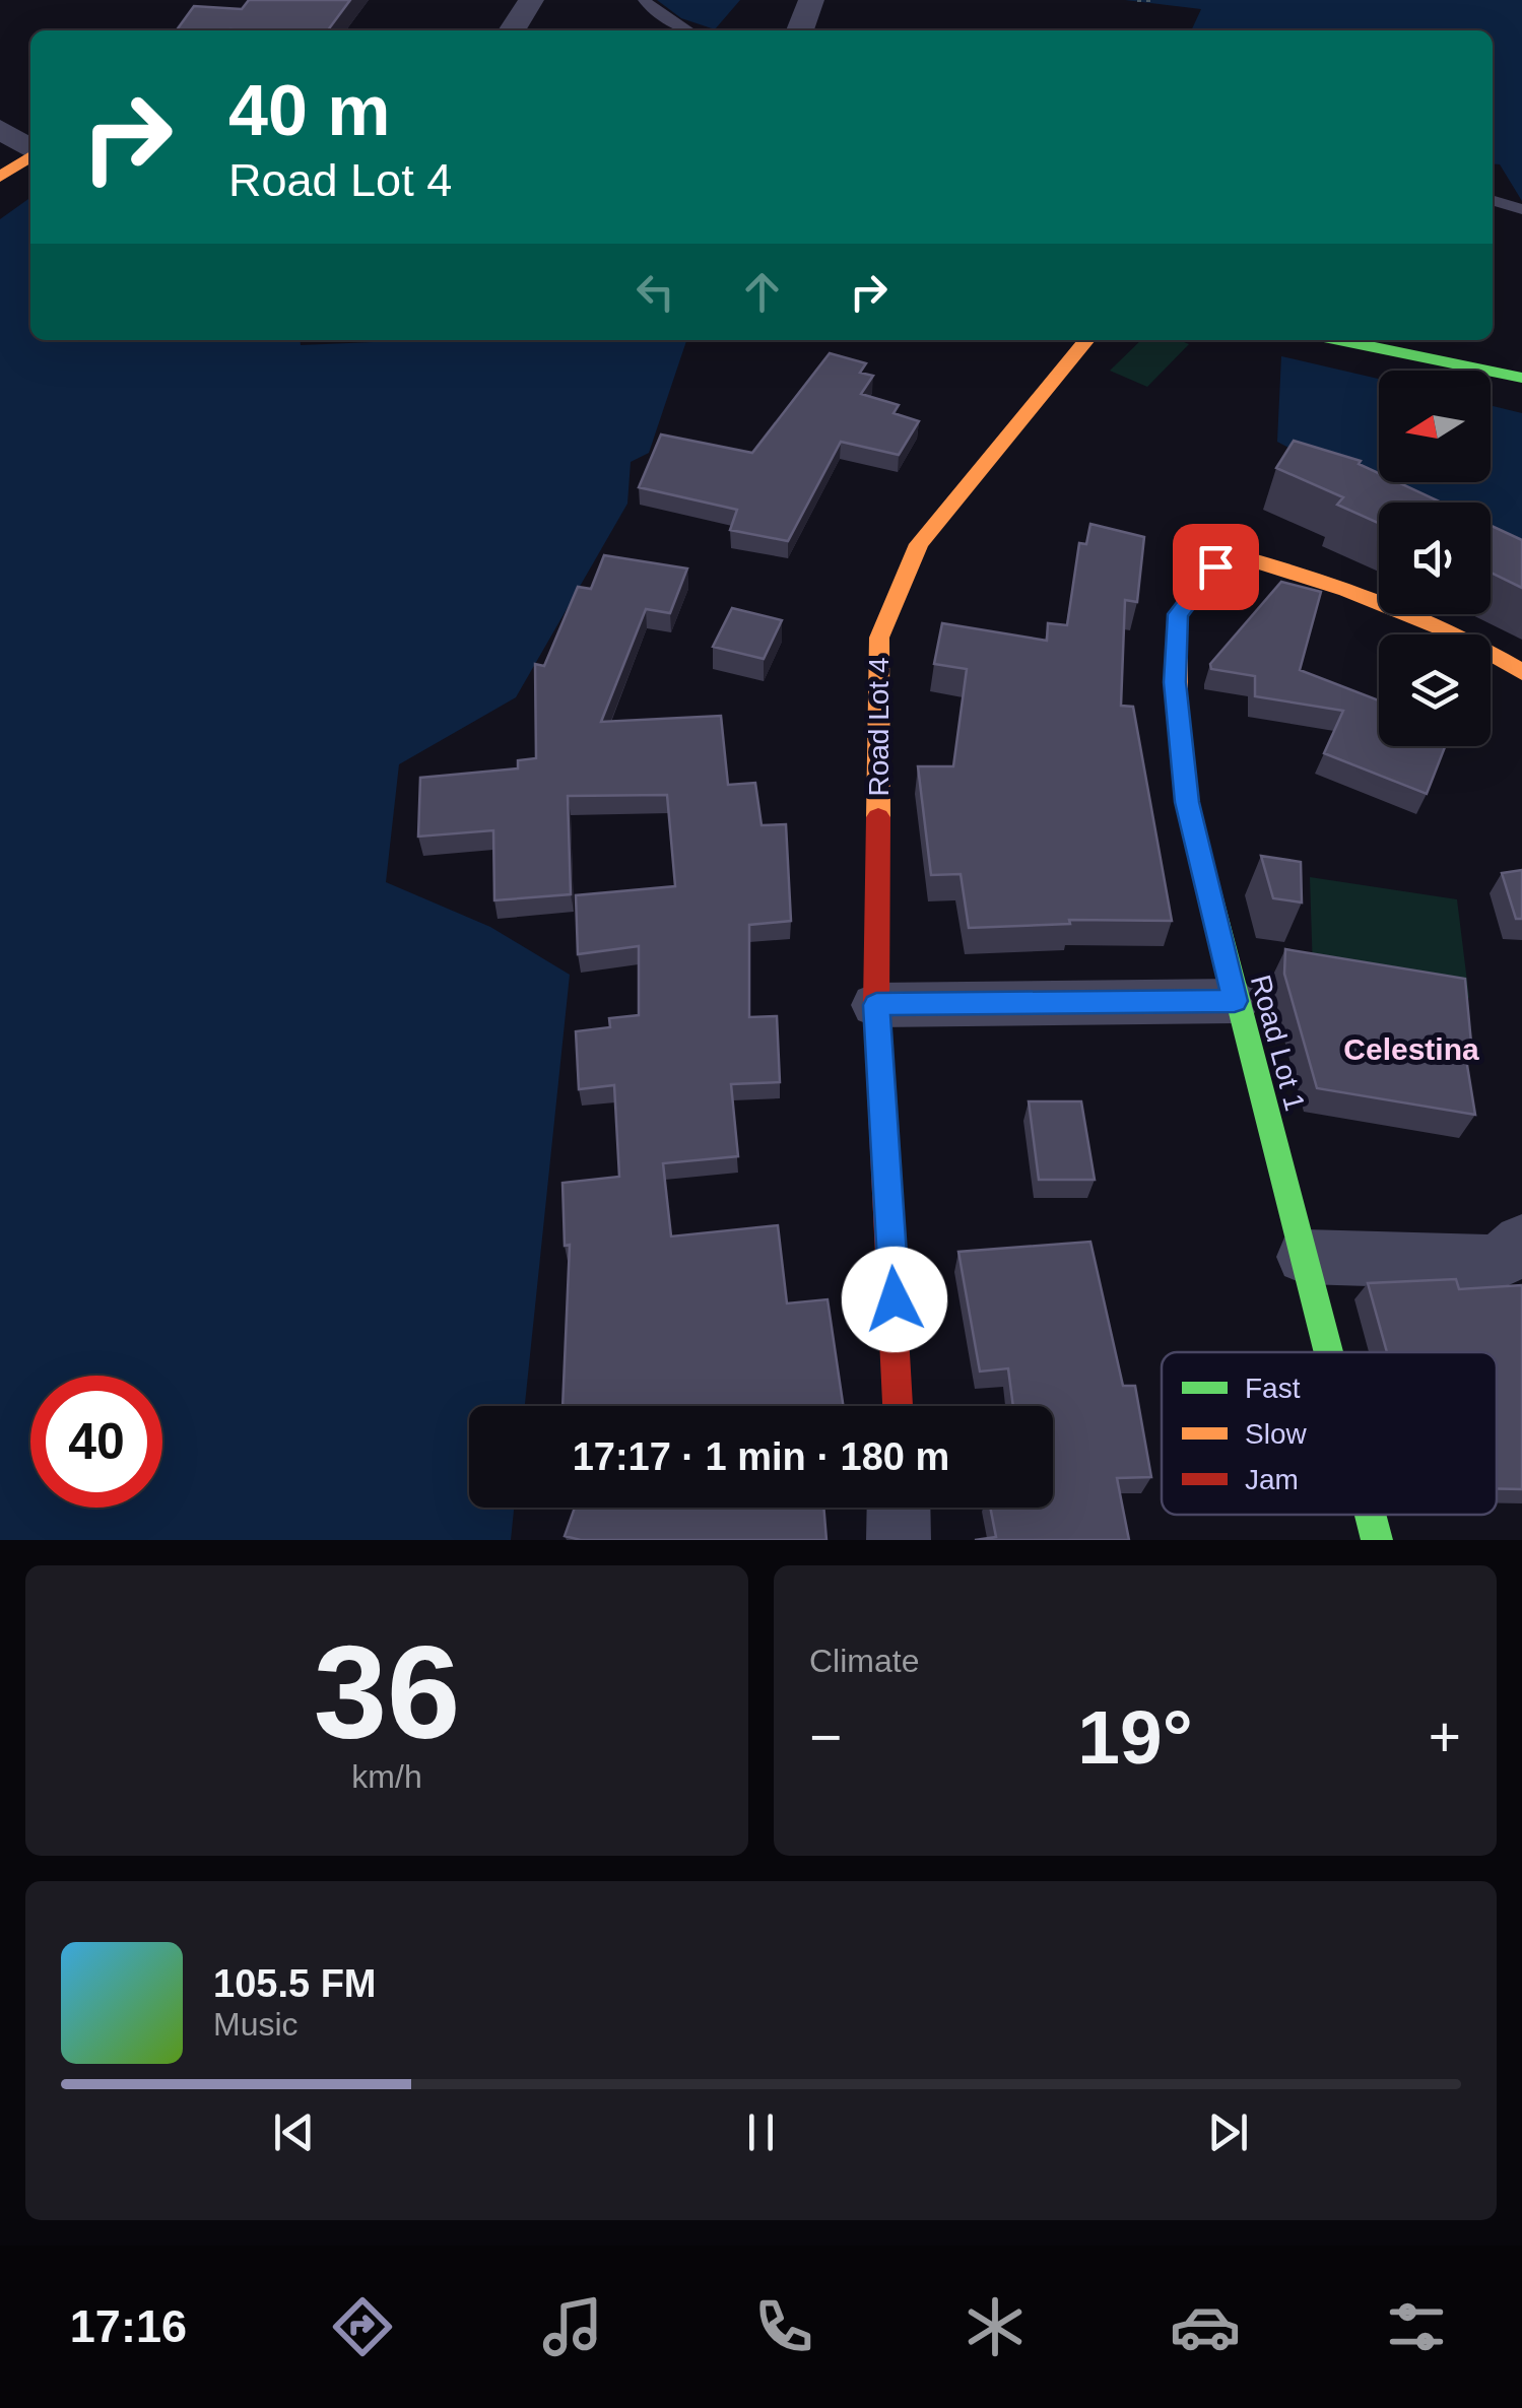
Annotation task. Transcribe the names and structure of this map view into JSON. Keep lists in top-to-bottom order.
{
  "streets": {
    "street": ["Road Lot 4", "Road Lot 1"]
  },
  "districts": ["Celestina"],
  "legend": ["Fast", "Slow", "Jam"],
  "north": "left",
  "page": {
    "turn": ["40 m", "Road Lot 4"],
    "limit": "40",
    "trip": "17:17 · 1 min · 180 m",
    "tile": [
      ["36", "km/h"],
      "Climate"
    ],
    "heat": ["−", "19°", "+"],
    "song": ["105.5 FM", "Music"],
    "tabs": "17:16"
  }
}
